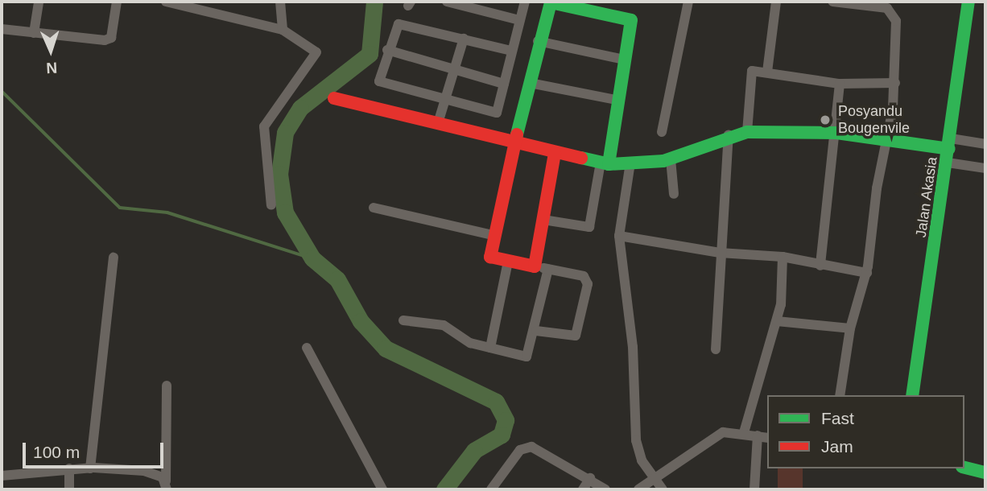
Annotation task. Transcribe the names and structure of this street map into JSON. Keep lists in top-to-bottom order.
{
  "streets": {
    "street": ["Jalan Akasia"]
  },
  "places": ["Posyandu Bougenvile"],
  "legend": ["Fast", "Jam"],
  "scale_bar": "100 m",
  "north": "bottom"
}
